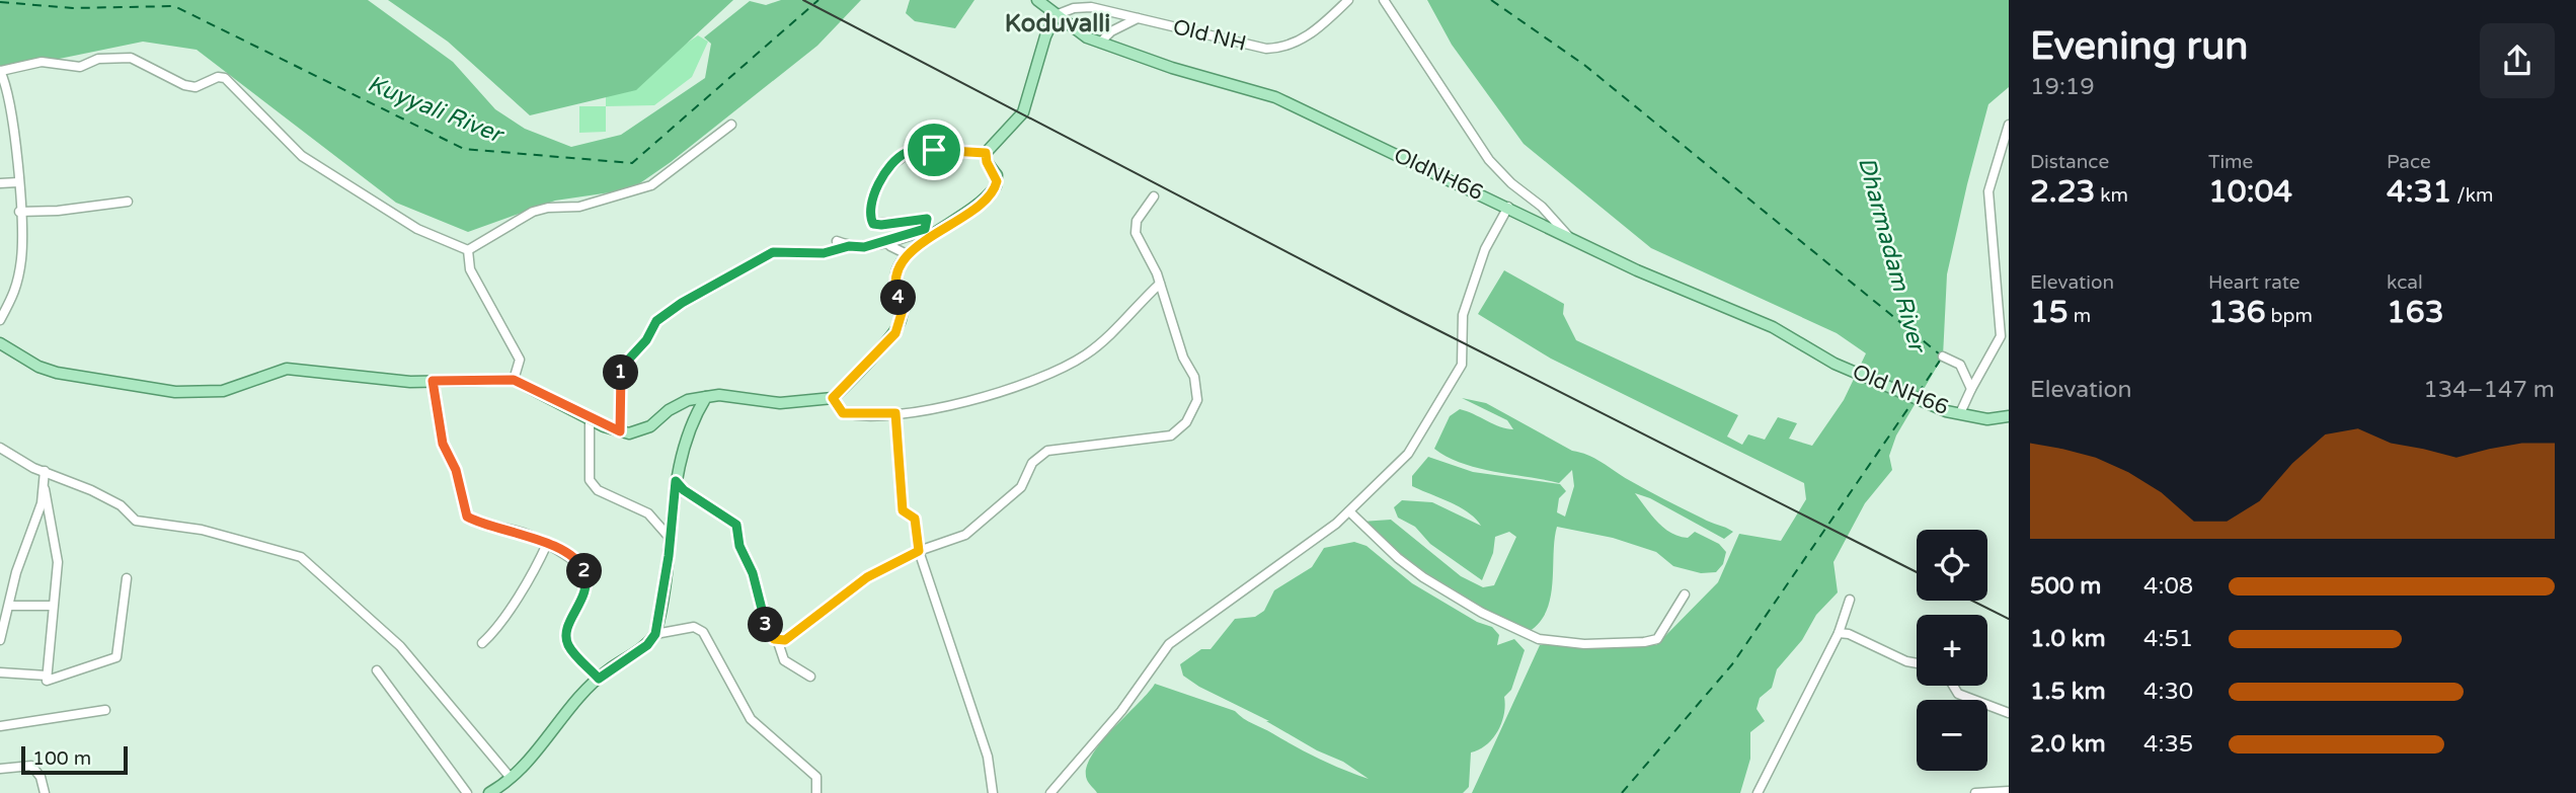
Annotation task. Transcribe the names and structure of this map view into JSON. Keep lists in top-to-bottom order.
{
  "streets": {
    "main road": ["OldNH66", "Old NH66"],
    "street": ["Old NH"]
  },
  "crossings": [
    ["Old NH", "OldNH66"],
    ["OldNH66", "Old NH66"]
  ],
  "districts": ["Koduvalli"],
  "water": ["Kuyyali River", "Dharmadam River"],
  "scale_bar": "100 m",
  "page": {
    "heading": ["Evening run", "19:19"],
    "stats": [
      ["Distance", "2.23 km"],
      ["Time", "10:04"],
      ["Pace", "4:31 /km"],
      ["Elevation", "15 m"],
      ["Heart rate", "136 bpm"],
      ["kcal", "163"]
    ],
    "pins": [
      "4",
      "1",
      "2",
      "3"
    ],
    "chart": ["Elevation", "134–147 m"],
    "map_buttons": ["+", "−"],
    "list": [
      {
        "name": "500 m",
        "note": "4:08"
      },
      {
        "name": "1.0 km",
        "note": "4:51"
      },
      {
        "name": "1.5 km",
        "note": "4:30"
      },
      {
        "name": "2.0 km",
        "note": "4:35"
      }
    ],
    "scale": "100 m"
  }
}
